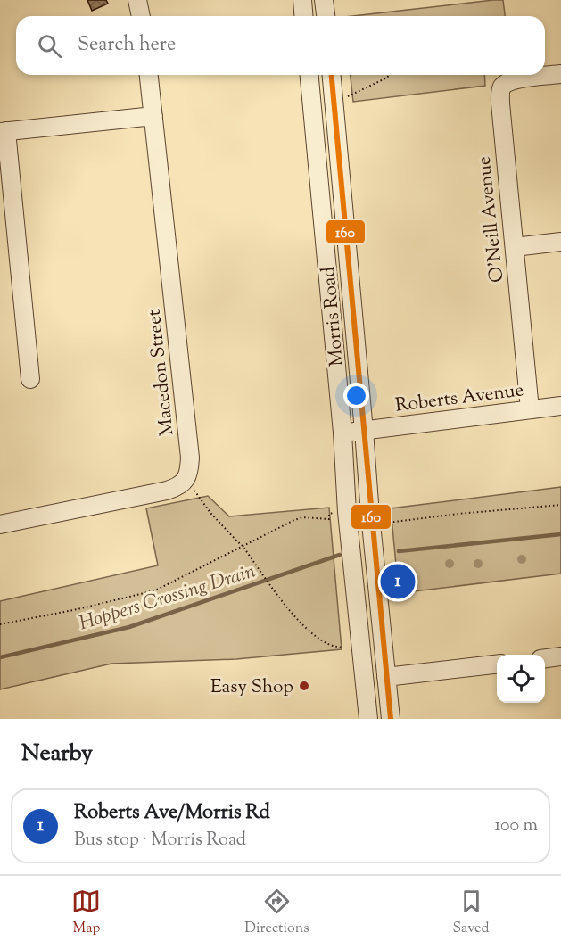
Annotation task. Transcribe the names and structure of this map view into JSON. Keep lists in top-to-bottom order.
{
  "streets": {
    "street": [
      "O'Neill Avenue",
      "Morris Road",
      "Macedon Street",
      "Roberts Avenue"
    ]
  },
  "crossings": [
    ["O'Neill Avenue", "Roberts Avenue"],
    ["Morris Road", "Roberts Avenue"]
  ],
  "water": ["Hoppers Crossing Drain"],
  "places": ["Easy Shop"],
  "lines": ["transit line 160"],
  "page": {
    "search": "Search here",
    "pins": "1",
    "heading": "Nearby",
    "list": [
      {
        "mark": "1",
        "name": "Roberts Ave/Morris Rd",
        "note": "Bus stop · Morris Road",
        "value": "100 m"
      }
    ],
    "nav": ["Map", "Directions", "Saved"]
  }
}
